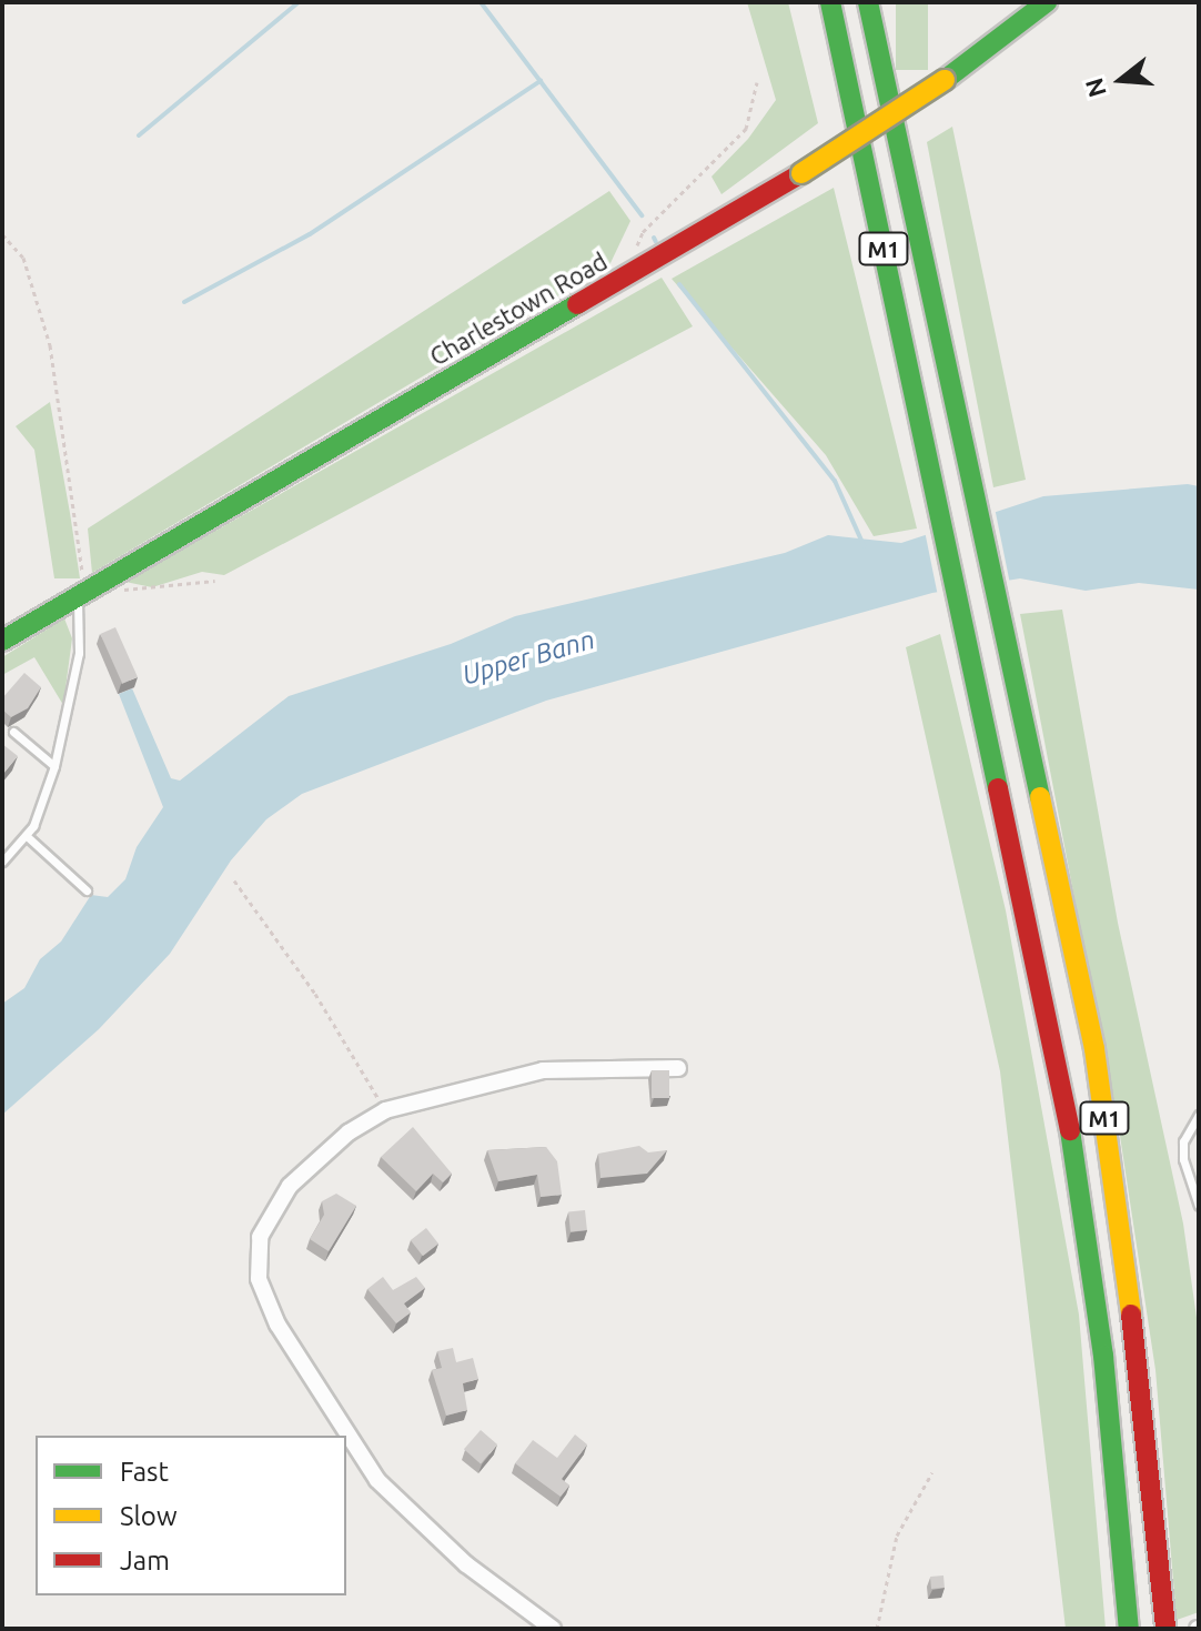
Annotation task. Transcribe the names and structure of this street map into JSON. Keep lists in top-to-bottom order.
{
  "streets": {
    "main road": ["M1", "Charlestown Road"]
  },
  "water": ["Upper Bann"],
  "legend": ["Fast", "Slow", "Jam"],
  "north": "left"
}
